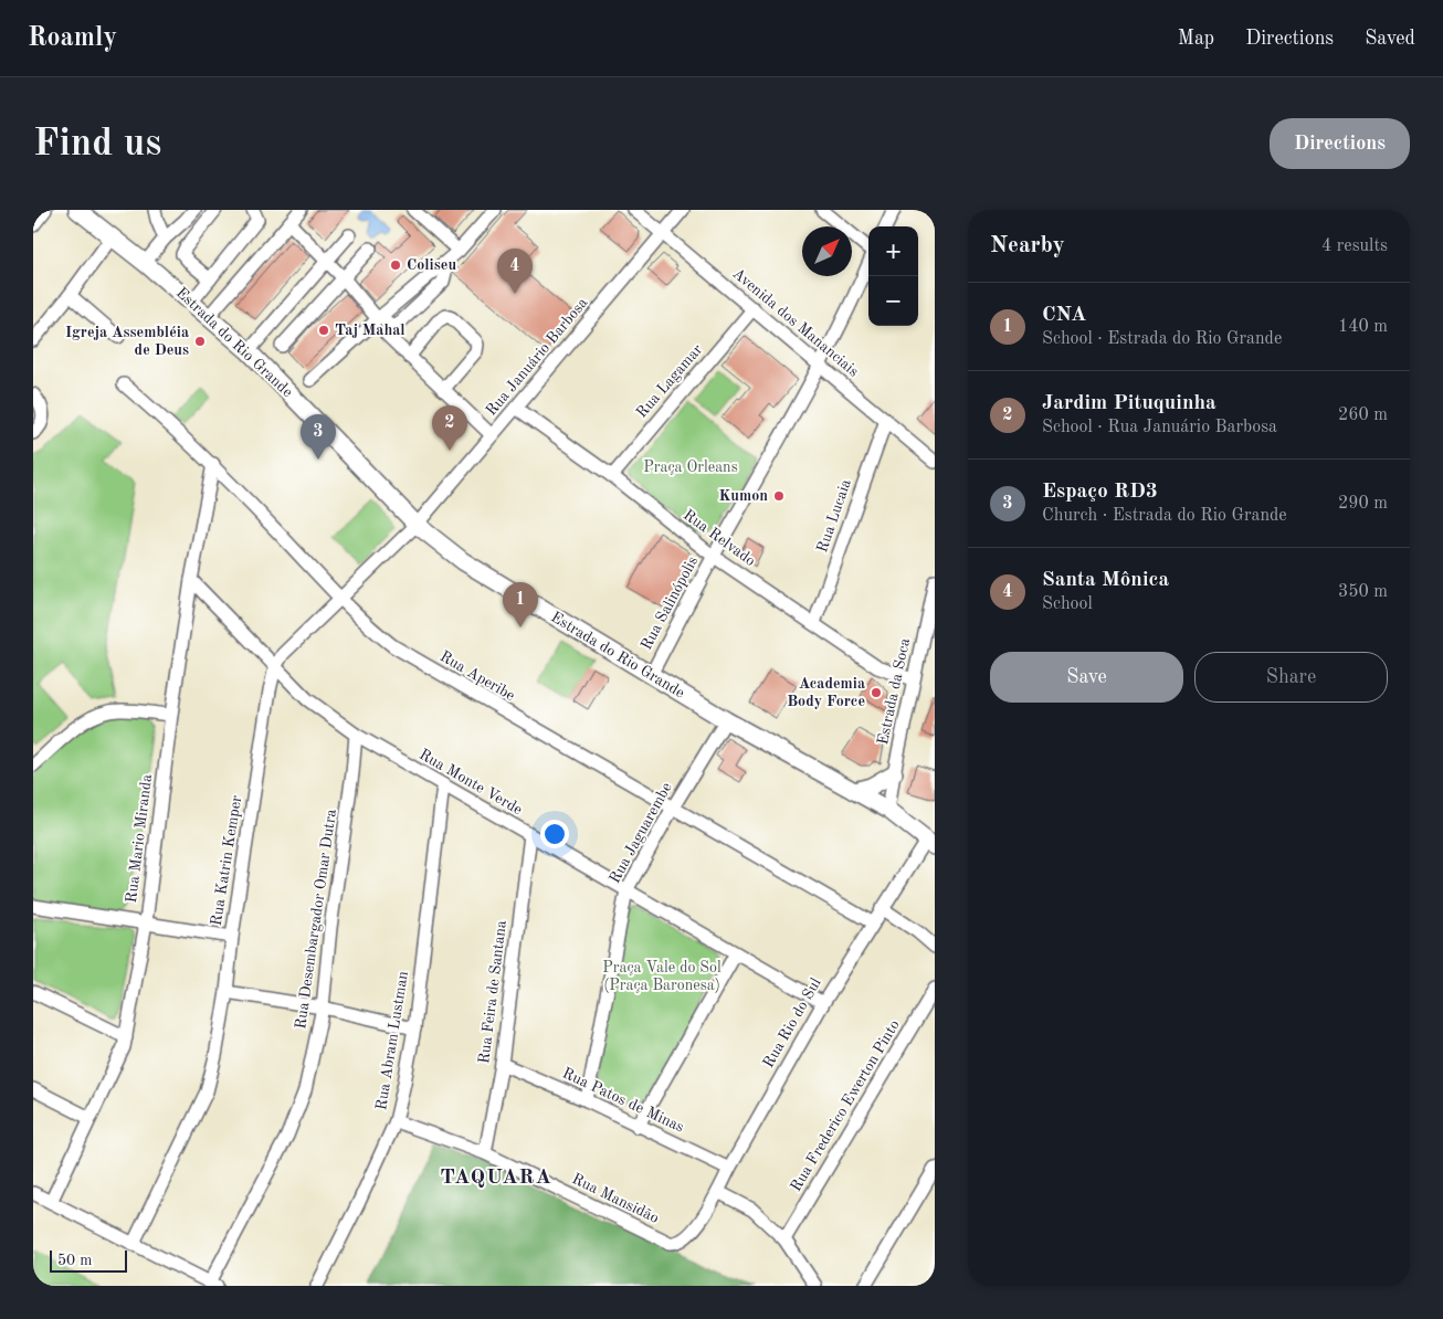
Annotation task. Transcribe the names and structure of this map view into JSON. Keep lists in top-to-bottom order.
{
  "streets": {
    "main road": ["Estrada do Rio Grande"],
    "street": [
      "Avenida dos Mananciais",
      "Rua Januário Barbosa",
      "Rua Lagamar",
      "Rua Lucaia",
      "Rua Relvado",
      "Rua Salinópolis",
      "Rua Aperibe",
      "Estrada da Soca",
      "Rua Monte Verde",
      "Rua Jaguarembe",
      "Rua Mario Miranda",
      "Rua Katrin Kemper",
      "Rua Desembargador Omar Dutra",
      "Rua Feira de Santana",
      "Rua Rio do Sul",
      "Rua Abram Lustman",
      "Rua Patos de Minas",
      "Rua Frederico Ewerton Pinto",
      "Rua Mansidão"
    ]
  },
  "crossings": [
    ["Avenida dos Mananciais", "Rua Januário Barbosa"],
    ["Avenida dos Mananciais", "Rua Lagamar"],
    ["Avenida dos Mananciais", "Rua Lucaia"],
    ["Avenida dos Mananciais", "Rua Salinópolis"],
    ["Estrada do Rio Grande", "Rua Januário Barbosa"],
    ["Estrada do Rio Grande", "Rua Salinópolis"],
    ["Estrada do Rio Grande", "Estrada da Soca"],
    ["Estrada do Rio Grande", "Rua Jaguarembe"],
    ["Estrada do Rio Grande", "Rua Katrin Kemper"],
    ["Estrada do Rio Grande", "Rua Rio do Sul"],
    ["Rua Januário Barbosa", "Rua Relvado"],
    ["Rua Januário Barbosa", "Rua Katrin Kemper"],
    ["Rua Lagamar", "Rua Relvado"],
    ["Rua Lucaia", "Rua Relvado"],
    ["Rua Relvado", "Rua Salinópolis"],
    ["Rua Relvado", "Estrada da Soca"],
    ["Rua Aperibe", "Rua Jaguarembe"],
    ["Rua Aperibe", "Rua Mario Miranda"],
    ["Rua Aperibe", "Rua Katrin Kemper"],
    ["Rua Aperibe", "Rua Rio do Sul"],
    ["Rua Monte Verde", "Rua Jaguarembe"],
    ["Rua Monte Verde", "Rua Mario Miranda"],
    ["Rua Monte Verde", "Rua Katrin Kemper"],
    ["Rua Monte Verde", "Rua Desembargador Omar Dutra"],
    ["Rua Monte Verde", "Rua Feira de Santana"],
    ["Rua Monte Verde", "Rua Rio do Sul"],
    ["Rua Monte Verde", "Rua Abram Lustman"],
    ["Rua Jaguarembe", "Rua Patos de Minas"],
    ["Rua Feira de Santana", "Rua Patos de Minas"],
    ["Rua Feira de Santana", "Rua Mansidão"],
    ["Rua Rio do Sul", "Rua Patos de Minas"],
    ["Rua Rio do Sul", "Rua Mansidão"],
    ["Rua Abram Lustman", "Rua Mansidão"]
  ],
  "districts": ["TAQUARA"],
  "parks": ["Praça Orleans", "Praça Vale do Sol (Praça Baronesa)"],
  "places": [
    "Coliseu",
    "Taj Mahal",
    "Igreja Assembléia de Deus",
    "Kumon",
    "Academia Body Force"
  ],
  "scale_bar": "50 m",
  "north": "top right",
  "page": {
    "header": "Roamly",
    "nav": ["Map", "Directions", "Saved"],
    "buttons": [
      "Directions",
      ["Save", "Share"]
    ],
    "title": "Find us",
    "heading": ["Nearby", "4 results"],
    "map_buttons": ["+", "−"],
    "pins": [
      "4",
      "2",
      "3",
      "1"
    ],
    "list": [
      {
        "mark": "1",
        "name": "CNA",
        "note": "School · Estrada do Rio Grande",
        "value": "140 m"
      },
      {
        "mark": "2",
        "name": "Jardim Pituquinha",
        "note": "School · Rua Januário Barbosa",
        "value": "260 m"
      },
      {
        "mark": "3",
        "name": "Espaço RD3",
        "note": "Church · Estrada do Rio Grande",
        "value": "290 m"
      },
      {
        "mark": "4",
        "name": "Santa Mônica",
        "note": "School",
        "value": "350 m"
      }
    ],
    "scale": "50 m"
  }
}
